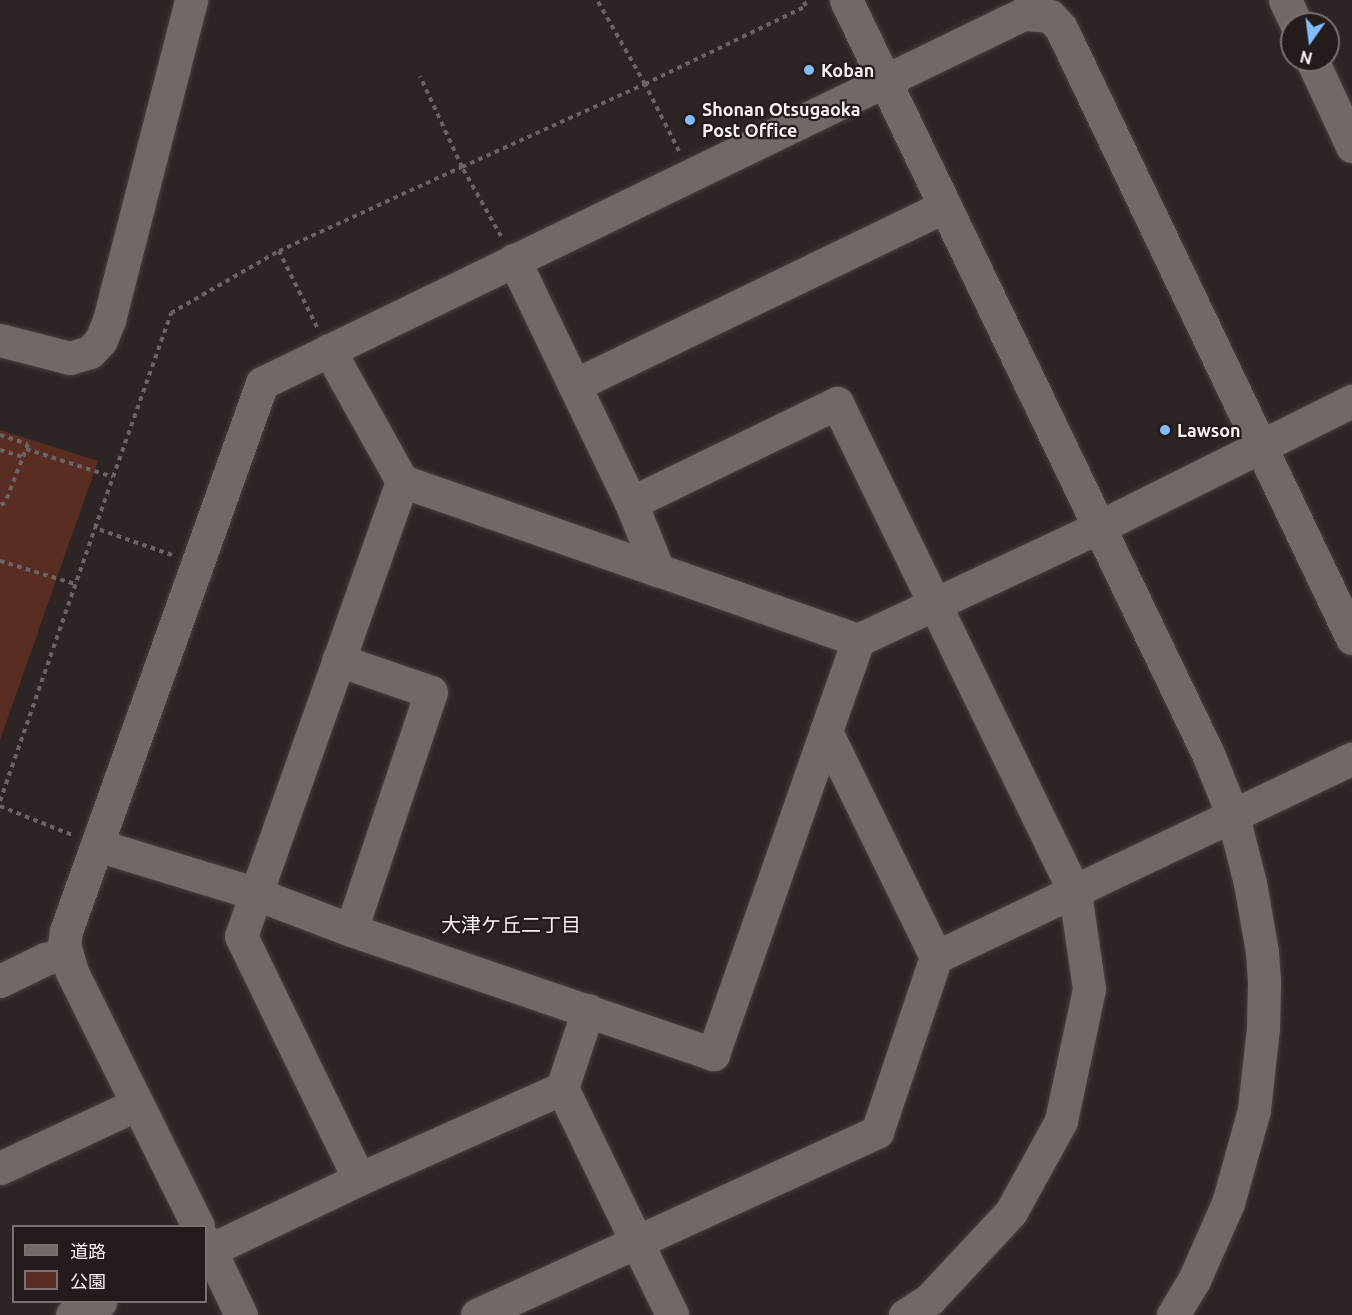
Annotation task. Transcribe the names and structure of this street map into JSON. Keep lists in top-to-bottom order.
{
  "districts": ["大津ケ丘二丁目"],
  "places": ["Koban", "Shonan Otsugaoka Post Office", "Lawson"],
  "legend": ["道路", "公園"],
  "north": "bottom"
}
